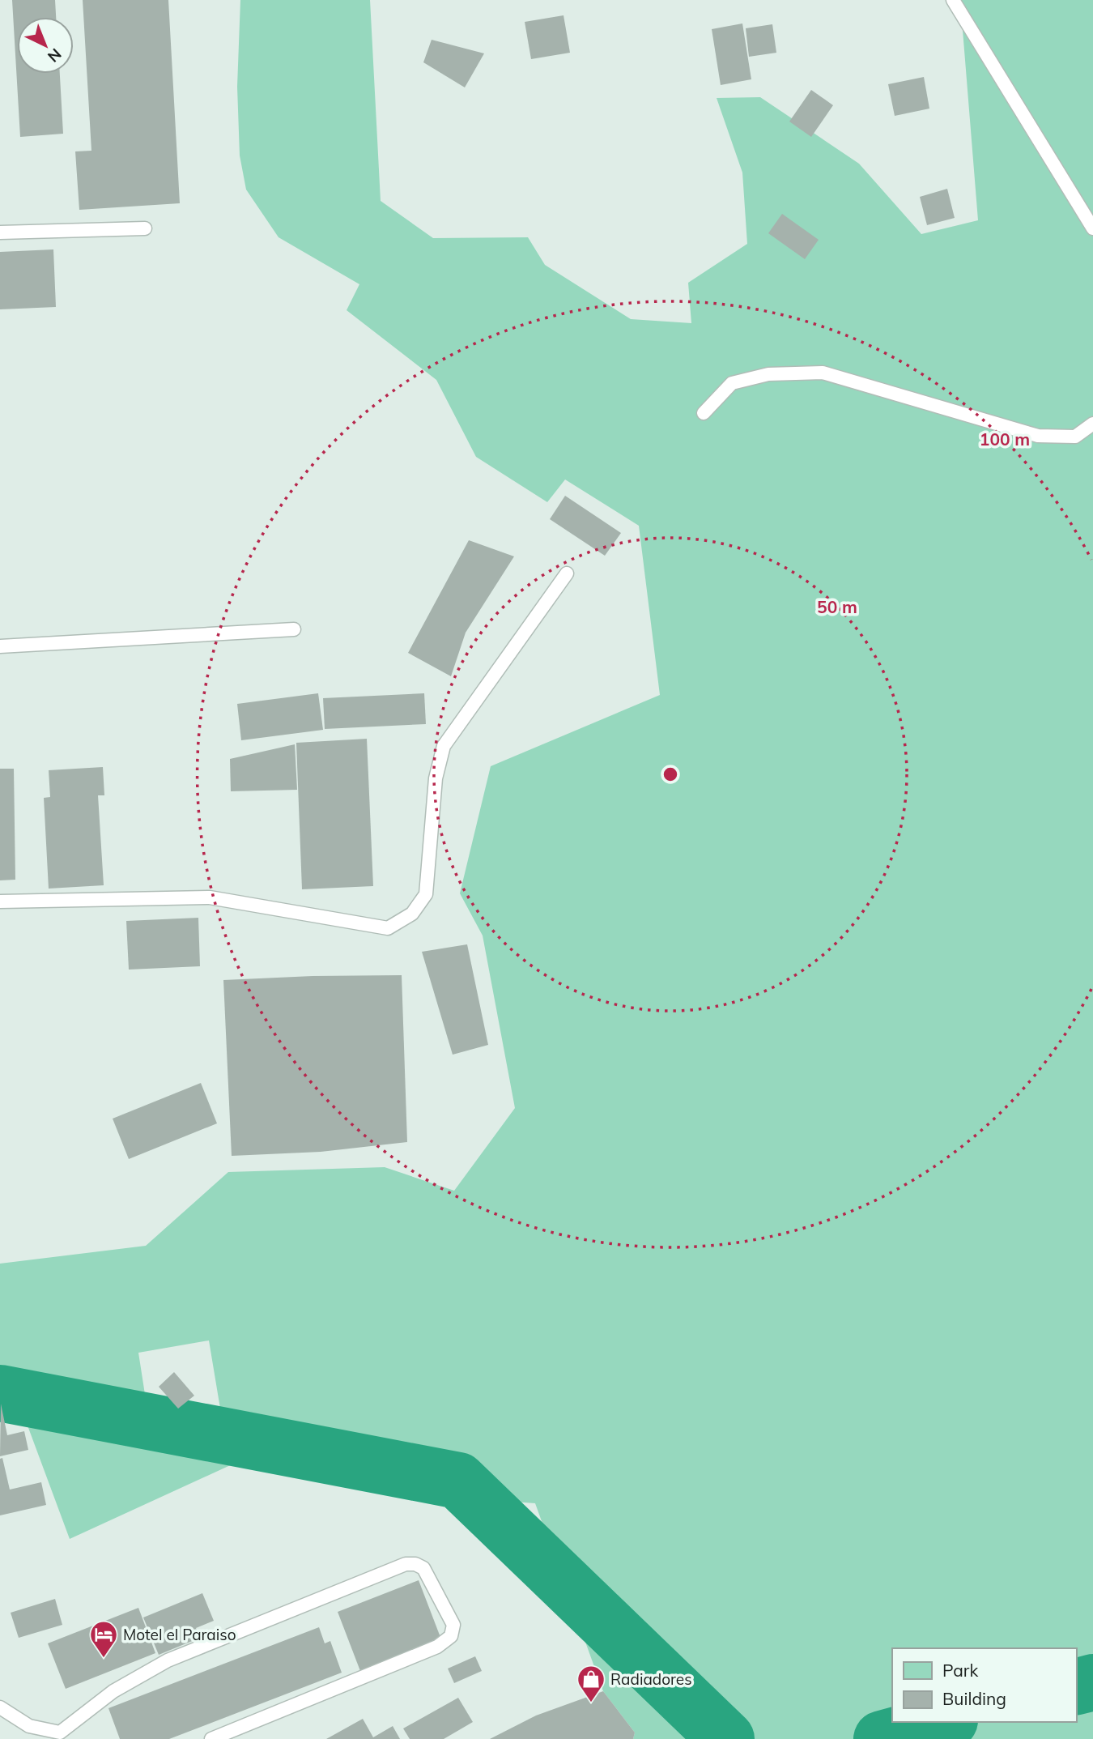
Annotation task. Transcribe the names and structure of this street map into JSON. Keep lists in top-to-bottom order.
{
  "places": {
    "hotel": ["Motel el Paraiso"],
    "shop": ["Radiadores"]
  },
  "legend": ["Park", "Building"],
  "north": "bottom right",
  "rings": ["100 m", "50 m"]
}
